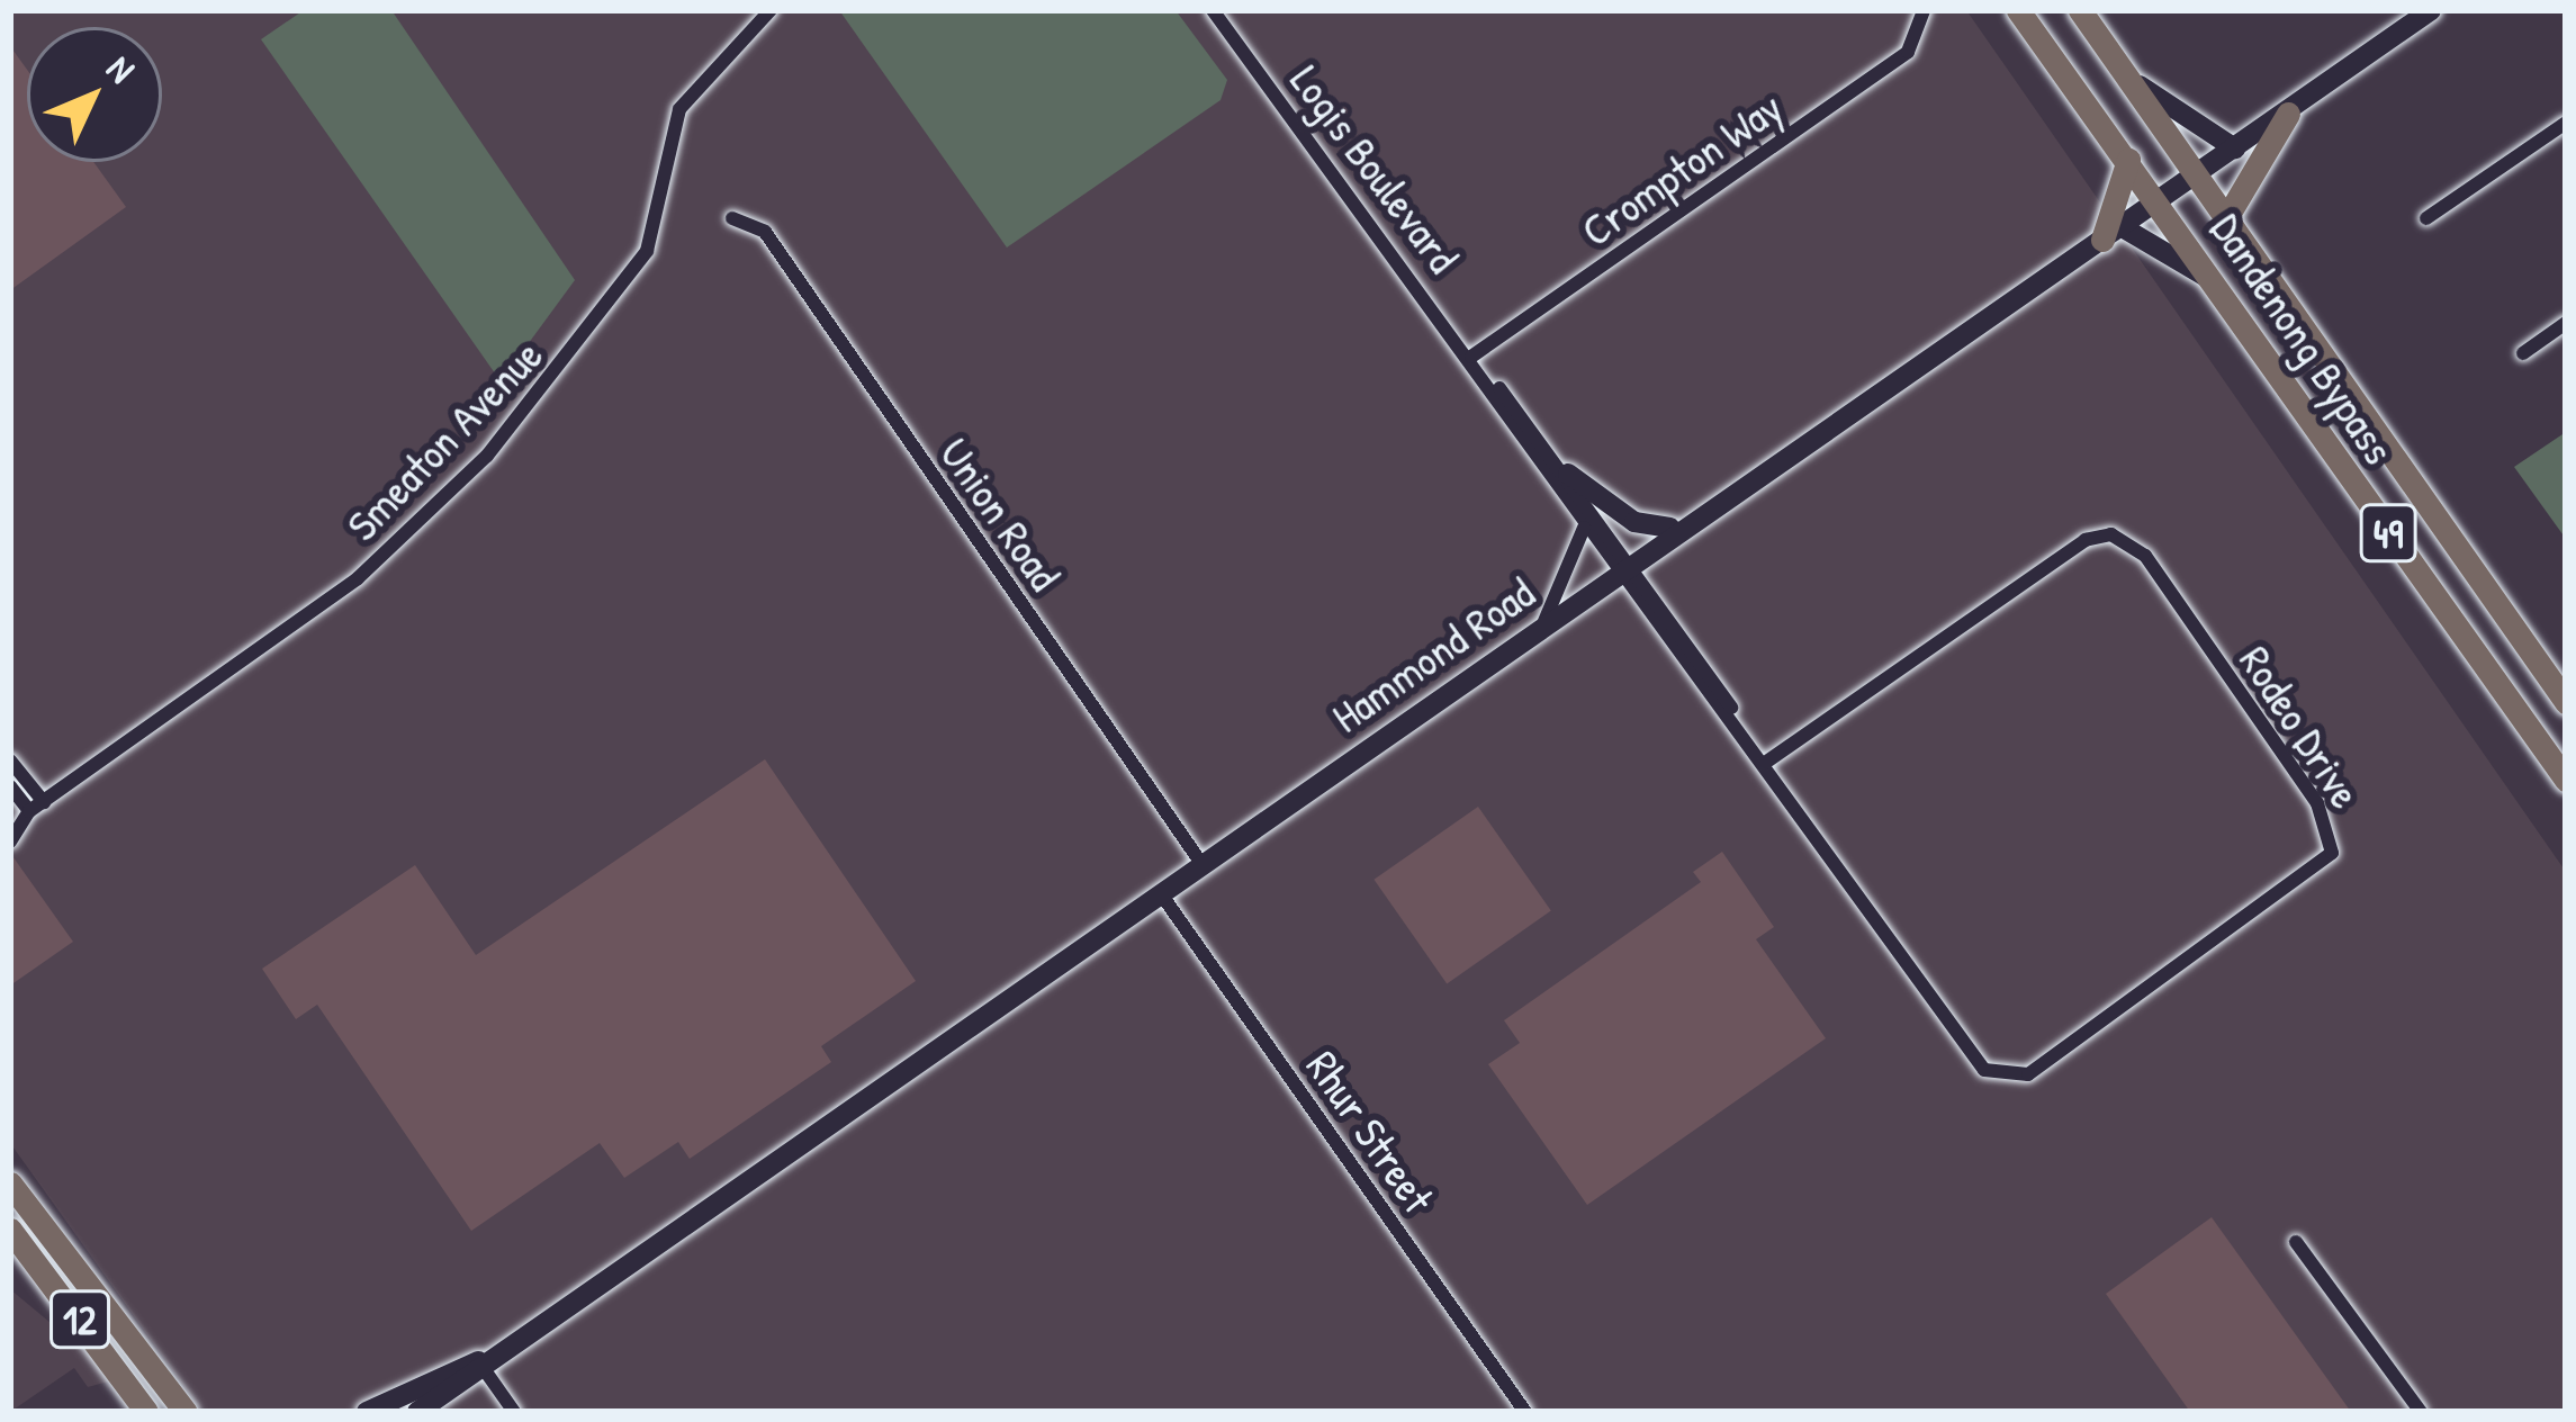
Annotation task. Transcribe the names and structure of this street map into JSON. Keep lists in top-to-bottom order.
{
  "streets": {
    "main road": [
      "Dandenong Bypass",
      "49",
      "Hammond Road",
      "12"
    ],
    "street": [
      "Logis Boulevard",
      "Crompton Way",
      "Smeaton Avenue",
      "Union Road",
      "Rodeo Drive",
      "Rhur Street"
    ]
  },
  "crossings": [
    ["Logis Boulevard", "Crompton Way"],
    ["Logis Boulevard", "Hammond Road"],
    ["Logis Boulevard", "Rodeo Drive"],
    ["Dandenong Bypass", "Hammond Road"],
    ["Union Road", "Hammond Road"],
    ["Hammond Road", "Rodeo Drive"],
    ["Hammond Road", "Rhur Street"]
  ],
  "north": "top right"
}
